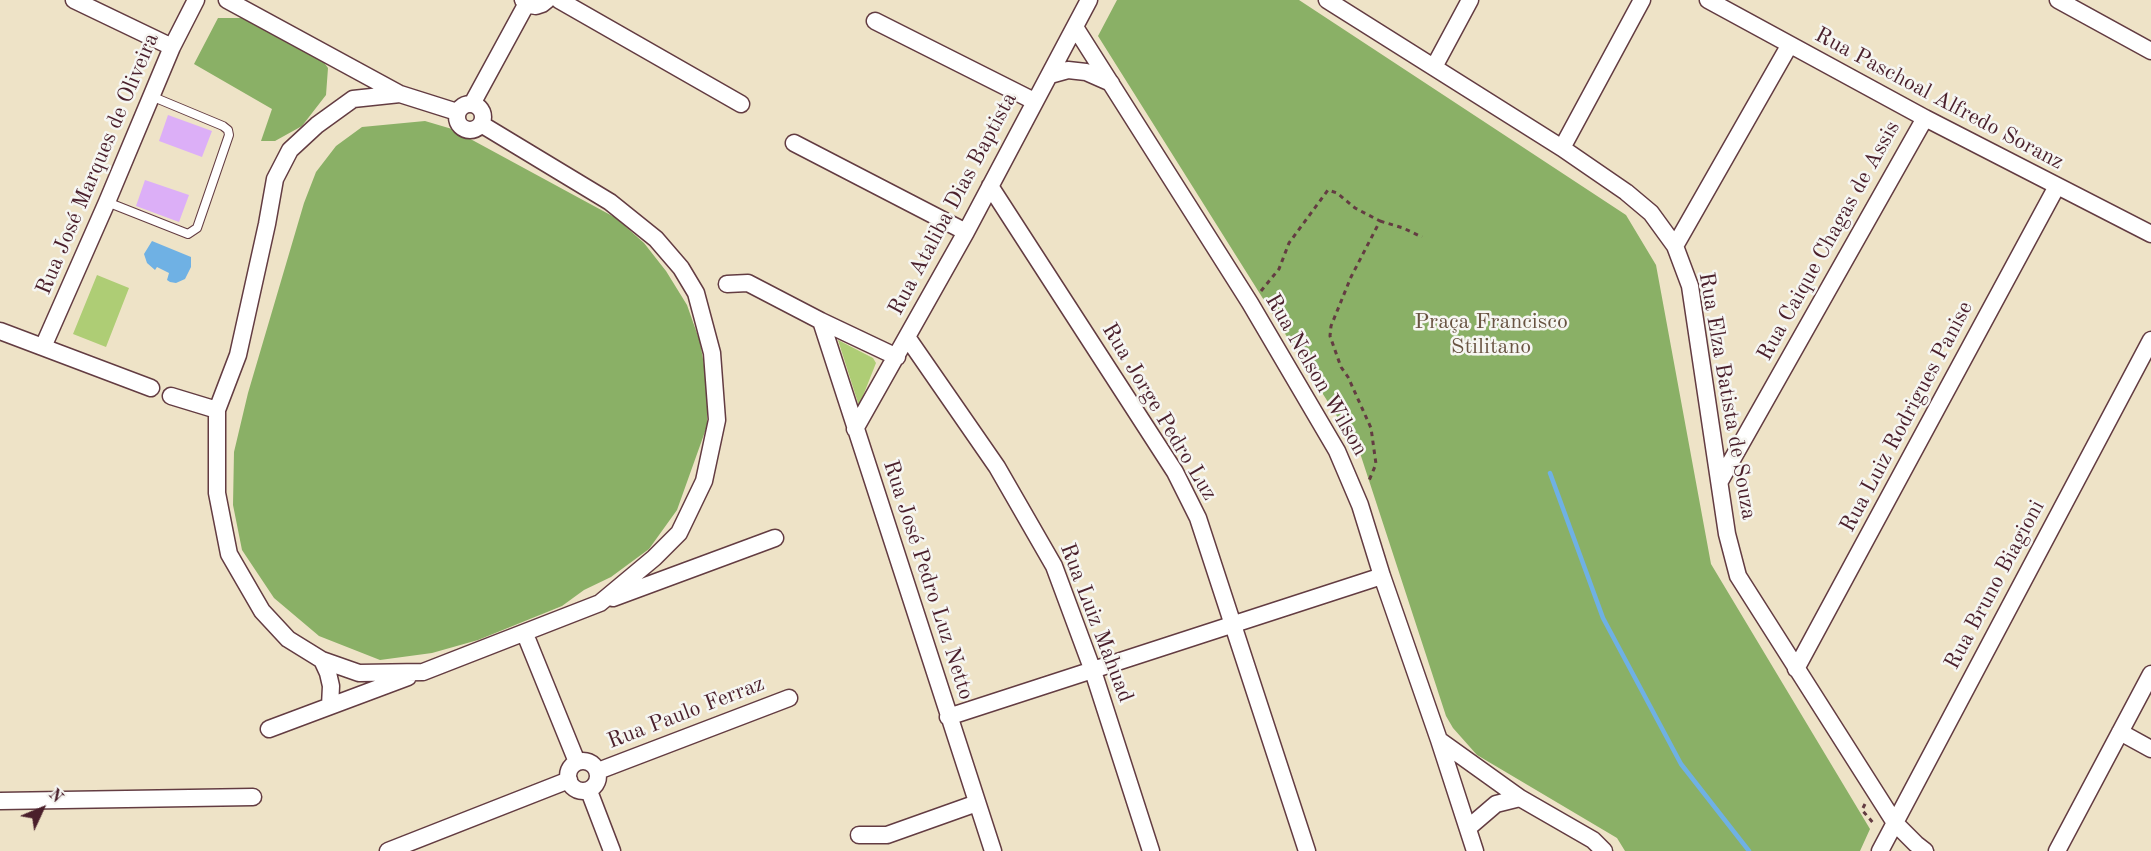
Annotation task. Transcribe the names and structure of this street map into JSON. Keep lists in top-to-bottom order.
{
  "streets": {
    "street": [
      "Rua Paschoal Alfredo Soranz",
      "Rua José Marques de Oliveira",
      "Rua Ataliba Dias Baptista",
      "Rua Caique Chagas de Assis",
      "Rua Nelson Wilson",
      "Rua Elza Batista de Souza",
      "Rua Jorge Pedro Luz",
      "Rua Luiz Rodrigues Panise",
      "Rua José Pedro Luz Netto",
      "Rua Bruno Biagioni",
      "Rua Luiz Mahuad",
      "Rua Paulo Ferraz"
    ]
  },
  "crossings": [
    ["Rua Paschoal Alfredo Soranz", "Rua Caique Chagas de Assis"],
    ["Rua Paschoal Alfredo Soranz", "Rua Luiz Rodrigues Panise"],
    ["Rua Ataliba Dias Baptista", "Rua Nelson Wilson"],
    ["Rua Ataliba Dias Baptista", "Rua Jorge Pedro Luz"],
    ["Rua Ataliba Dias Baptista", "Rua José Pedro Luz Netto"],
    ["Rua Ataliba Dias Baptista", "Rua Luiz Mahuad"],
    ["Rua Caique Chagas de Assis", "Rua Elza Batista de Souza"],
    ["Rua Elza Batista de Souza", "Rua Luiz Rodrigues Panise"],
    ["Rua Elza Batista de Souza", "Rua Bruno Biagioni"]
  ],
  "parks": ["Praça Francisco Stilitano"],
  "north": "top right"
}
